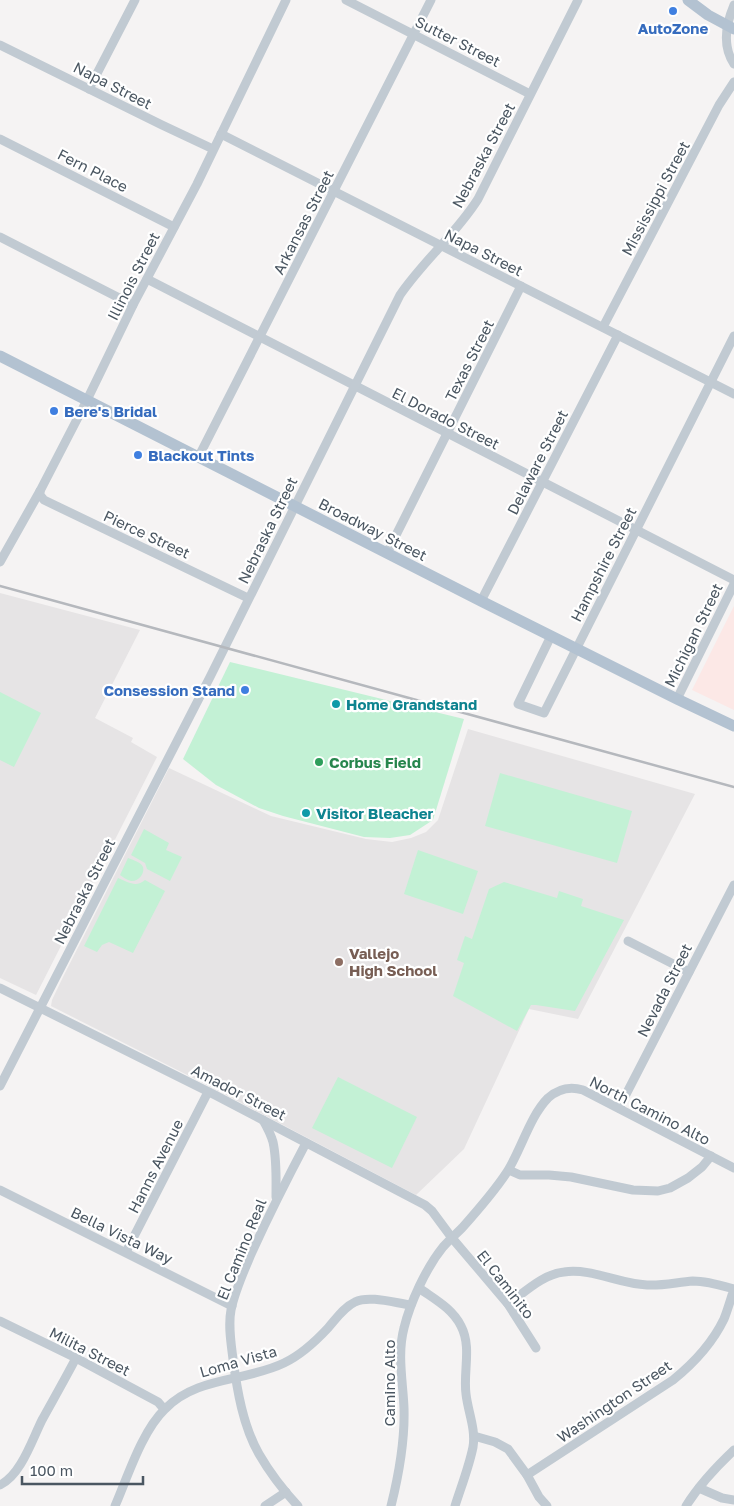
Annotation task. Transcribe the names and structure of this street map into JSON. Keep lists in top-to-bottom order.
{
  "streets": {
    "main road": ["Broadway Street"],
    "street": [
      "Sutter Street",
      "Napa Street",
      "Nebraska Street",
      "Fern Place",
      "Mississippi Street",
      "Arkansas Street",
      "Illinois Street",
      "Texas Street",
      "El Dorado Street",
      "Delaware Street",
      "Pierce Street",
      "Hampshire Street",
      "Michigan Street",
      "Nevada Street",
      "Amador Street",
      "North Camino Alto",
      "Hanns Avenue",
      "Bella Vista Way",
      "El Camino Real",
      "El Caminito",
      "Milita Street",
      "Loma Vista",
      "Camino Alto",
      "Washington Street"
    ]
  },
  "crossings": [
    ["Sutter Street", "Nebraska Street"],
    ["Sutter Street", "Arkansas Street"],
    ["Napa Street", "Nebraska Street"],
    ["Napa Street", "Mississippi Street"],
    ["Napa Street", "Arkansas Street"],
    ["Napa Street", "Illinois Street"],
    ["Napa Street", "Texas Street"],
    ["Napa Street", "Delaware Street"],
    ["Napa Street", "Hampshire Street"],
    ["Nebraska Street", "El Dorado Street"],
    ["Nebraska Street", "Broadway Street"],
    ["Nebraska Street", "Pierce Street"],
    ["Nebraska Street", "Amador Street"],
    ["Fern Place", "Illinois Street"],
    ["Arkansas Street", "El Dorado Street"],
    ["Arkansas Street", "Broadway Street"],
    ["Illinois Street", "El Dorado Street"],
    ["Illinois Street", "Broadway Street"],
    ["Illinois Street", "Pierce Street"],
    ["Texas Street", "El Dorado Street"],
    ["Texas Street", "Broadway Street"],
    ["El Dorado Street", "Delaware Street"],
    ["El Dorado Street", "Hampshire Street"],
    ["Delaware Street", "Broadway Street"],
    ["Broadway Street", "Hampshire Street"],
    ["Broadway Street", "Michigan Street"],
    ["Nevada Street", "North Camino Alto"],
    ["Amador Street", "Hanns Avenue"],
    ["Amador Street", "El Camino Real"],
    ["Amador Street", "El Caminito"],
    ["Amador Street", "Camino Alto"],
    ["North Camino Alto", "Camino Alto"],
    ["Hanns Avenue", "Bella Vista Way"],
    ["Bella Vista Way", "El Camino Real"],
    ["El Camino Real", "Loma Vista"],
    ["El Caminito", "Camino Alto"],
    ["Milita Street", "Loma Vista"],
    ["Loma Vista", "Camino Alto"]
  ],
  "places": [
    "AutoZone",
    "Bere's Bridal",
    "Blackout Tints",
    "Consession Stand",
    "Home Grandstand",
    "Corbus Field",
    "Visitor Bleacher",
    "Vallejo High School"
  ],
  "scale_bar": "100 m"
}
